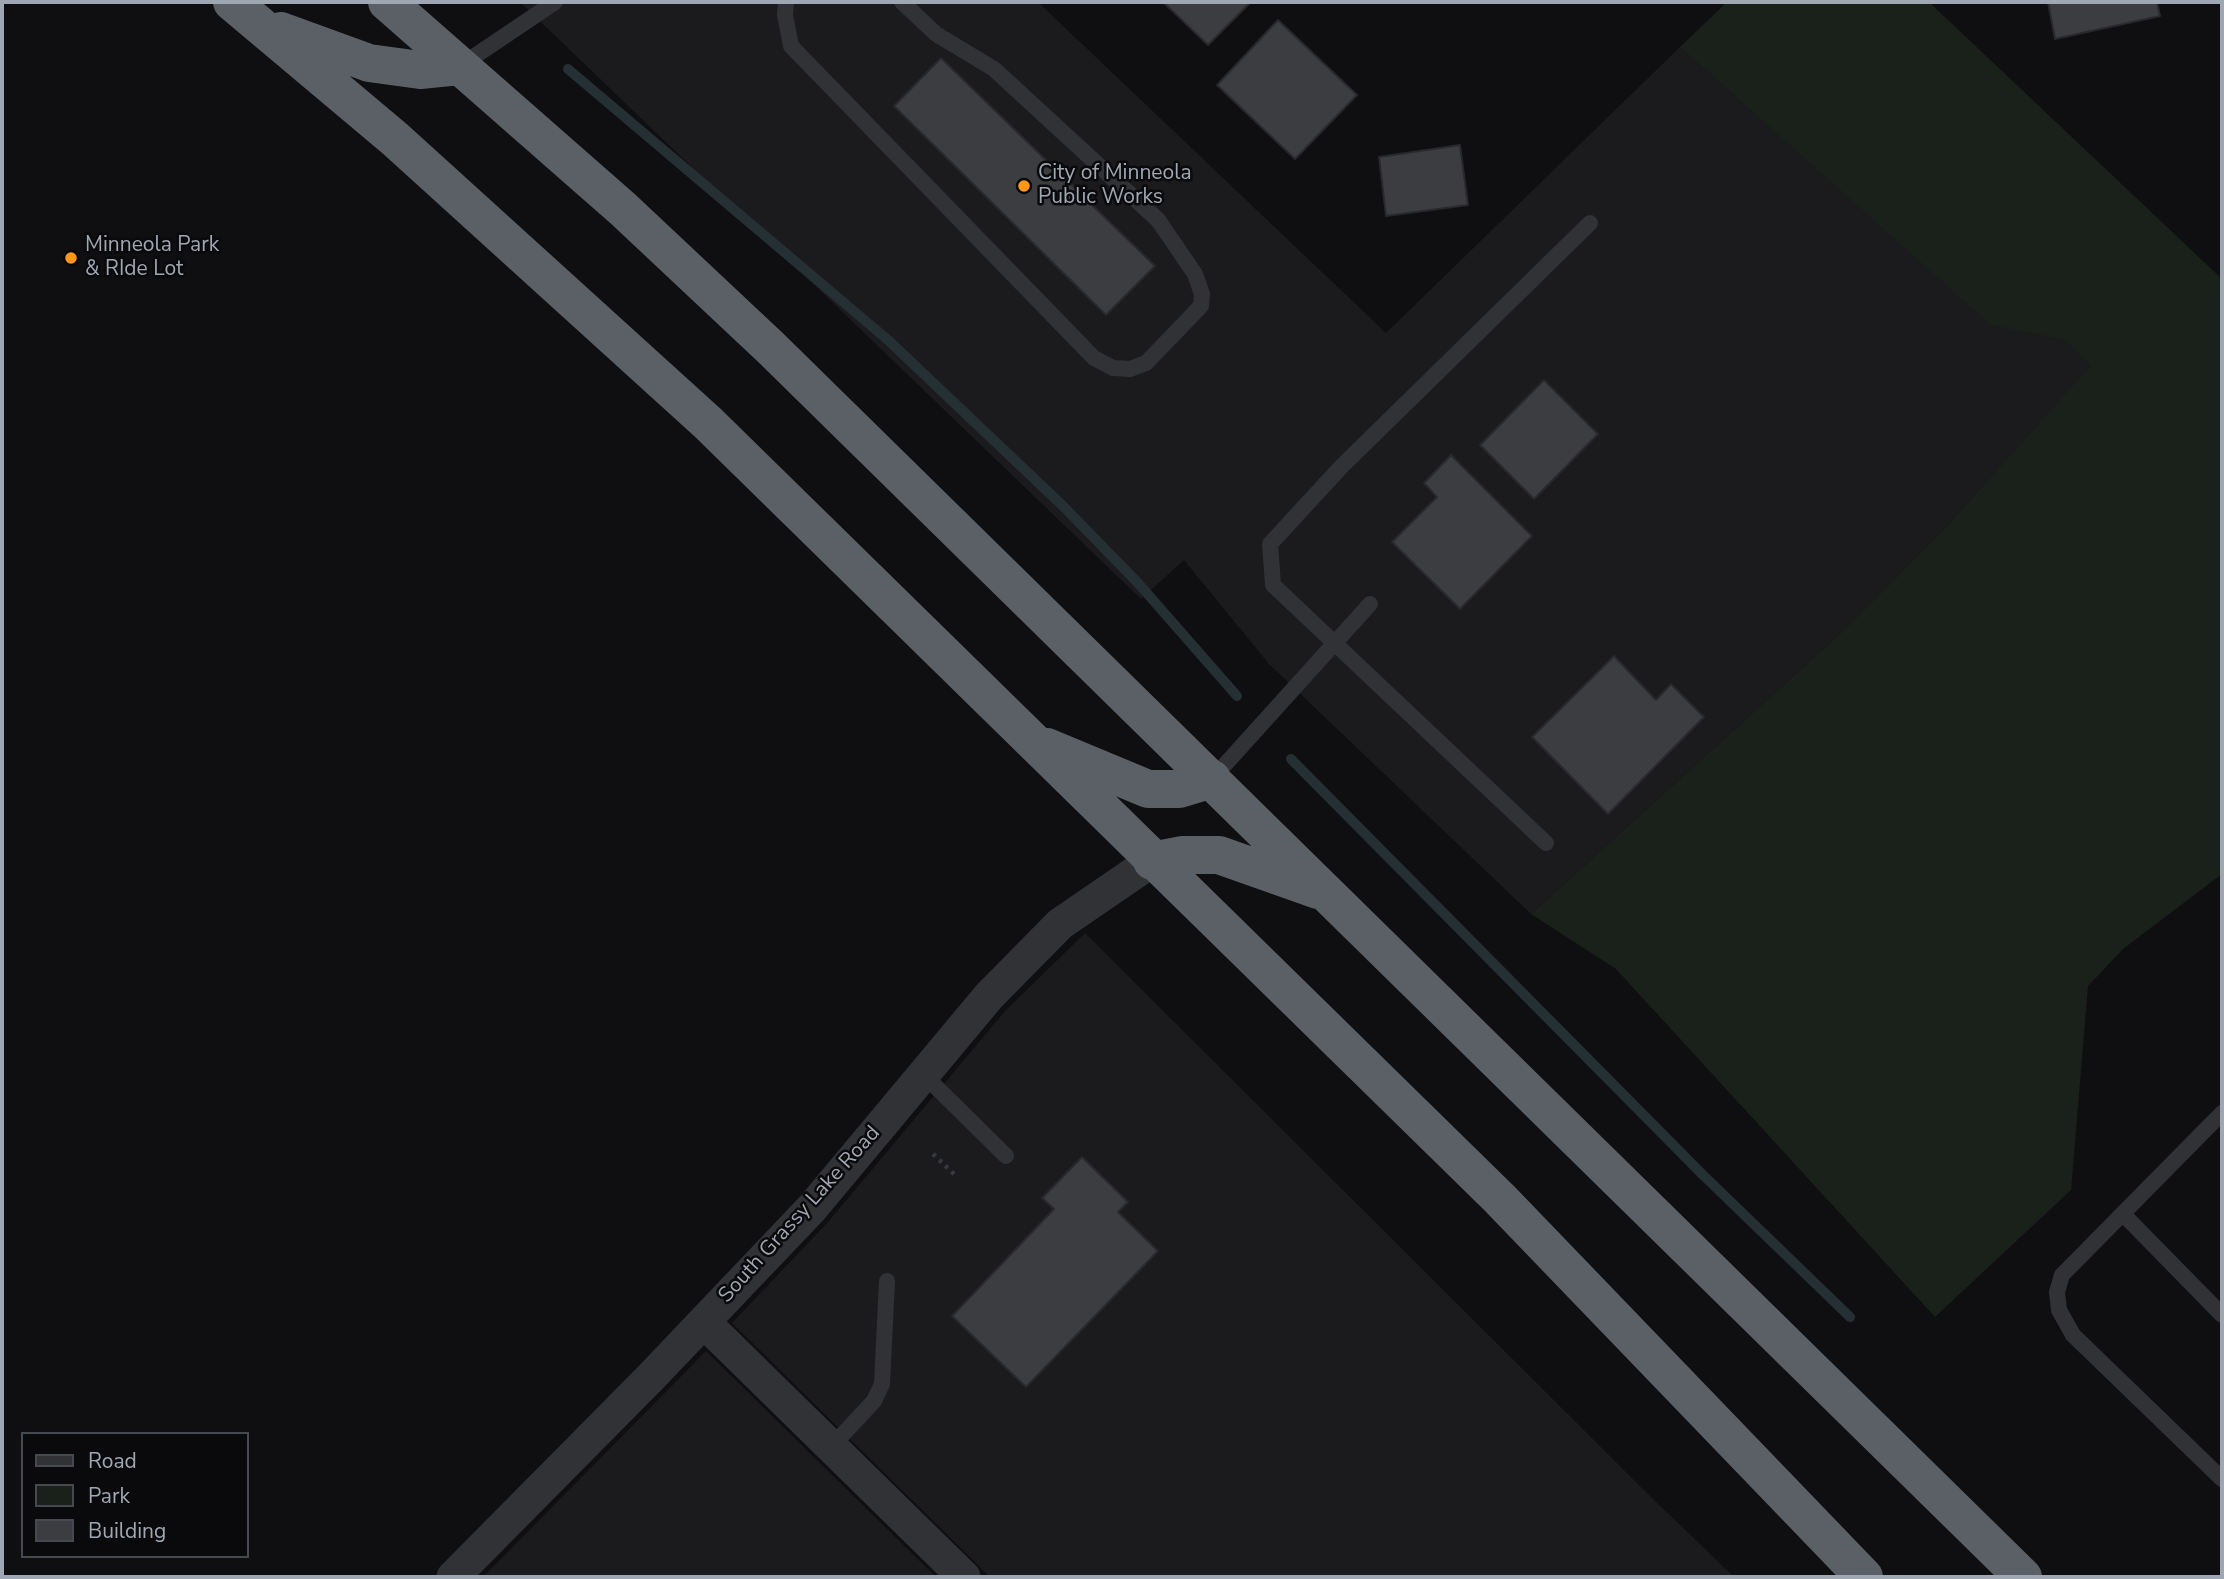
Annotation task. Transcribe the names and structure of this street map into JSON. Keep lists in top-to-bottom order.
{
  "streets": {
    "street": ["South Grassy Lake Road"]
  },
  "places": ["City of Minneola Public Works", "Minneola Park & RIde Lot"],
  "legend": ["Road", "Park", "Building"]
}
